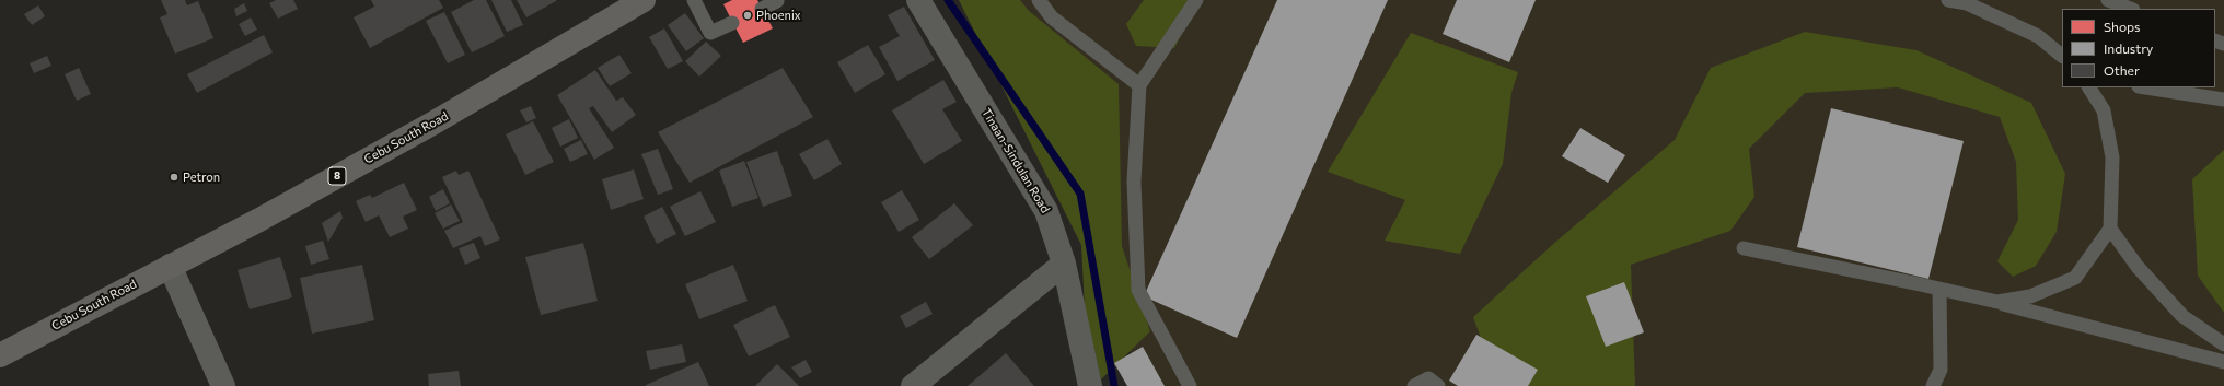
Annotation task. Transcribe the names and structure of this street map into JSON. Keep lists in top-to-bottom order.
{
  "streets": {
    "highway": ["Cebu South Road", "8"],
    "street": ["Tinaan-Sindulan Road"]
  },
  "places": ["Phoenix", "Petron"],
  "legend": ["Shops", "Industry", "Other"]
}
